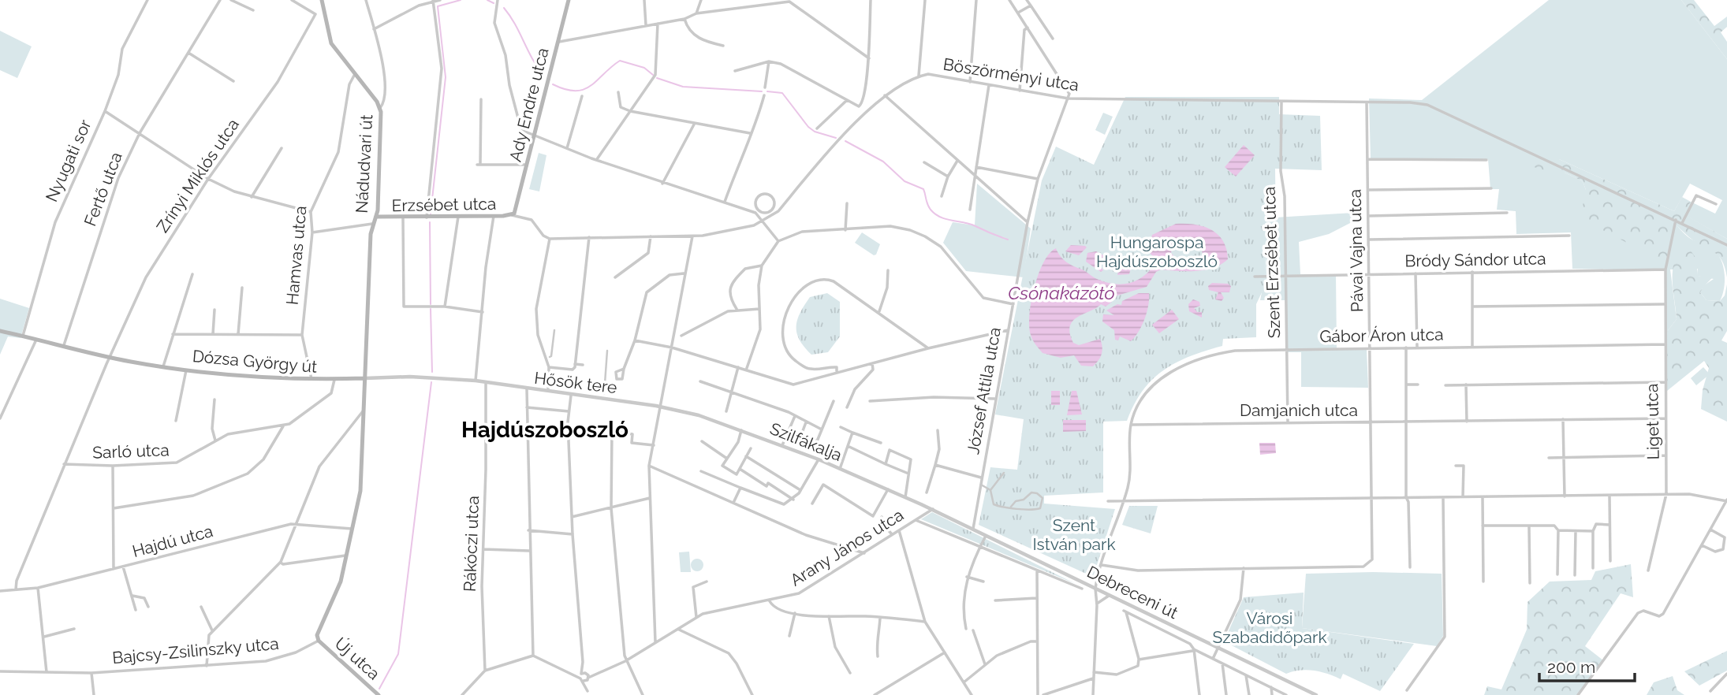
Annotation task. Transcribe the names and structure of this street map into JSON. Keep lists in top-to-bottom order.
{
  "streets": {
    "main road": [
      "Ady Endre utca",
      "Nádudvari út",
      "Erzsébet utca",
      "Dózsa György út",
      "Új utca"
    ],
    "street": [
      "Böszörményi utca",
      "Nyugati sor",
      "Zrínyi Miklós utca",
      "Fertő utca",
      "Pávai Vajna utca",
      "Hamvas utca",
      "Bródy Sándor utca",
      "Szent Erzsébet utca",
      "Gábor Áron utca",
      "Hősök tere",
      "József Attila utca",
      "Damjanich utca",
      "Liget utca",
      "Szilfákalja",
      "Sarló utca",
      "Hajdú utca",
      "Rákóczi utca",
      "Arany János utca",
      "Debreceni út",
      "Bajcsy-Zsilinszky utca"
    ]
  },
  "crossings": [
    ["Böszörményi utca", "Pávai Vajna utca"],
    ["Böszörményi utca", "Szent Erzsébet utca"],
    ["Böszörményi utca", "József Attila utca"],
    ["Böszörményi utca", "Liget utca"],
    ["Ady Endre utca", "Erzsébet utca"],
    ["Nyugati sor", "Dózsa György út"],
    ["Nádudvari út", "Erzsébet utca"],
    ["Nádudvari út", "Hamvas utca"],
    ["Nádudvari út", "Dózsa György út"],
    ["Zrínyi Miklós utca", "Dózsa György út"],
    ["Zrínyi Miklós utca", "Sarló utca"],
    ["Zrínyi Miklós utca", "Hajdú utca"],
    ["Fertő utca", "Dózsa György út"],
    ["Pávai Vajna utca", "Bródy Sándor utca"],
    ["Pávai Vajna utca", "Gábor Áron utca"],
    ["Pávai Vajna utca", "Damjanich utca"],
    ["Hamvas utca", "Dózsa György út"],
    ["Bródy Sándor utca", "Szent Erzsébet utca"],
    ["Bródy Sándor utca", "Liget utca"],
    ["Szent Erzsébet utca", "Gábor Áron utca"],
    ["Szent Erzsébet utca", "Damjanich utca"],
    ["Gábor Áron utca", "Damjanich utca"],
    ["Gábor Áron utca", "Liget utca"],
    ["Dózsa György út", "Hősök tere"],
    ["Dózsa György út", "Sarló utca"],
    ["Dózsa György út", "Rákóczi utca"],
    ["Hősök tere", "Szilfákalja"],
    ["Hősök tere", "Rákóczi utca"],
    ["József Attila utca", "Debreceni út"],
    ["Damjanich utca", "Liget utca"],
    ["Szilfákalja", "Arany János utca"],
    ["Szilfákalja", "Debreceni út"],
    ["Bajcsy-Zsilinszky utca", "Új utca"]
  ],
  "districts": ["Hajdúszoboszló"],
  "water": ["Csónakázótó"],
  "parks": ["Hungarospa Hajdúszoboszló", "Szent István park", "Városi Szabadidőpark"],
  "scale_bar": "200 m"
}
